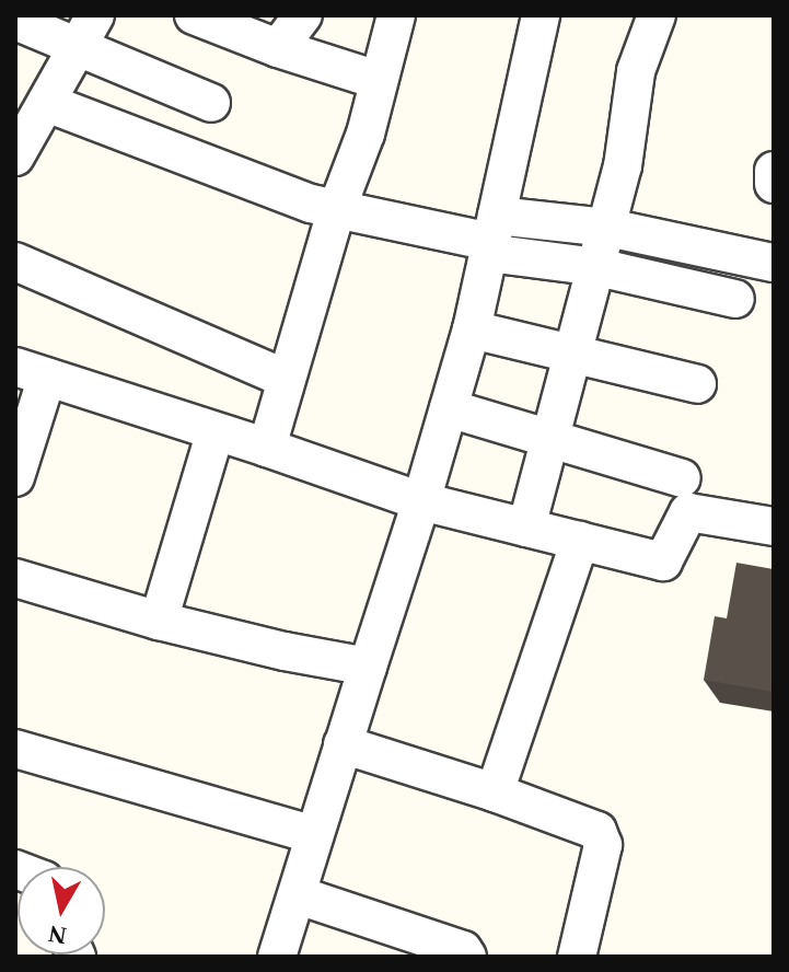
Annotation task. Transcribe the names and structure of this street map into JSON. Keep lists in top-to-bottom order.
{
  "north": "bottom"
}
